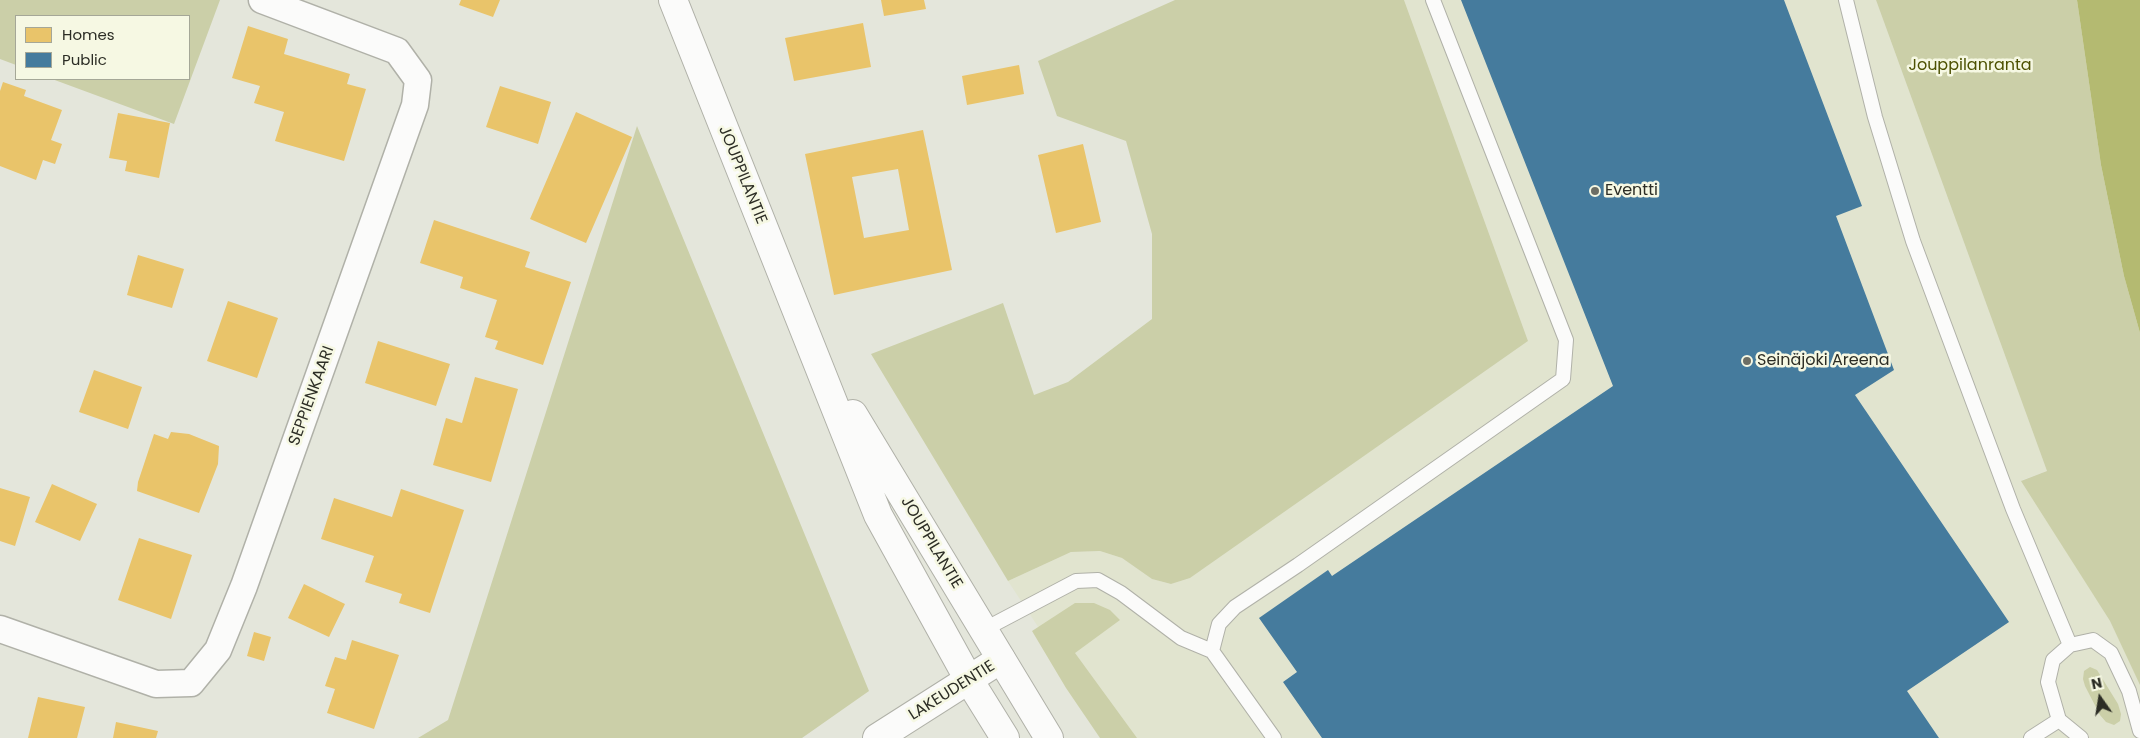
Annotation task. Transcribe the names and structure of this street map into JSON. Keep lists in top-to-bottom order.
{
  "streets": {
    "main road": ["JOUPPILANTIE", "LAKEUDENTIE"],
    "street": ["SEPPIENKAARI"]
  },
  "crossings": [
    ["JOUPPILANTIE", "LAKEUDENTIE"]
  ],
  "parks": ["Jouppilanranta"],
  "places": ["Eventti", "Seinäjoki Areena"],
  "legend": ["Homes", "Public"],
  "north": "top"
}
